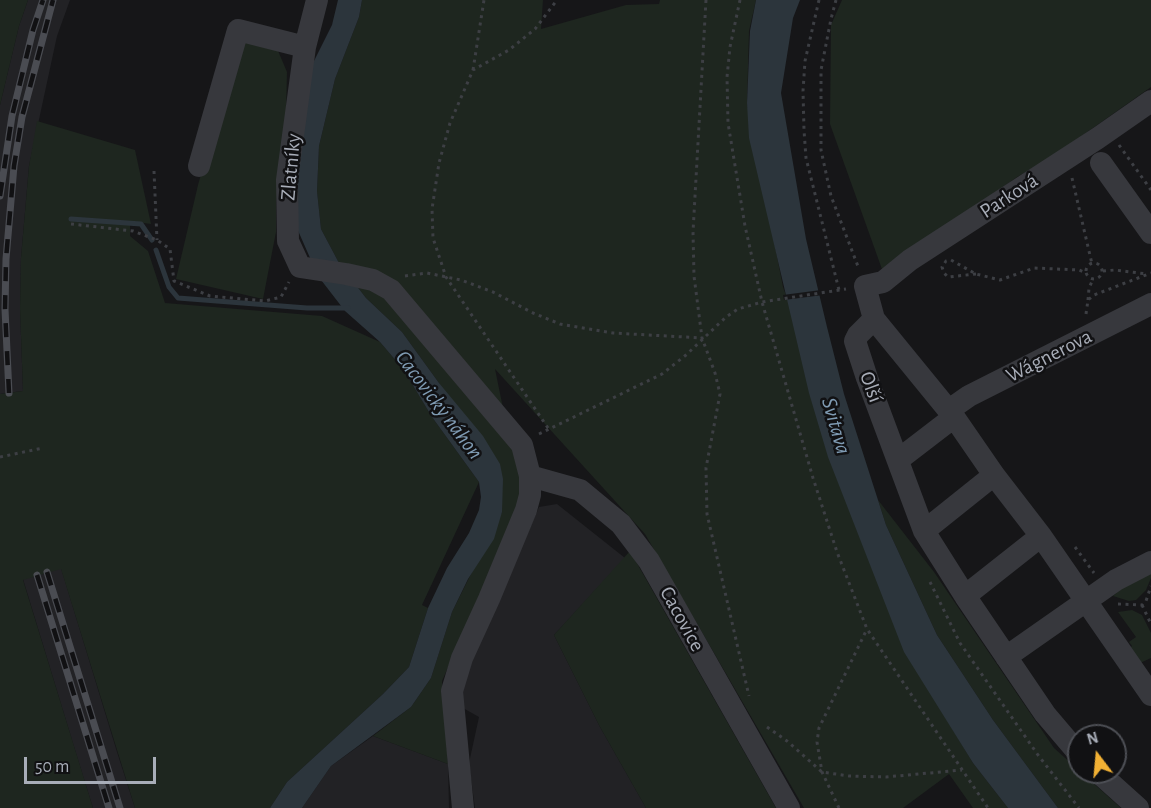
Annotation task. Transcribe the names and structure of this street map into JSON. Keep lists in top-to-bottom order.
{
  "streets": {
    "street": [
      "Zlatníky",
      "Parková",
      "Wágnerova",
      "Olší",
      "Cacovice"
    ]
  },
  "crossings": [
    ["Parková", "Olší"],
    ["Wágnerova", "Olší"]
  ],
  "water": ["Cacovický náhon", "Svitava"],
  "scale_bar": "50 m",
  "north": "top"
}
